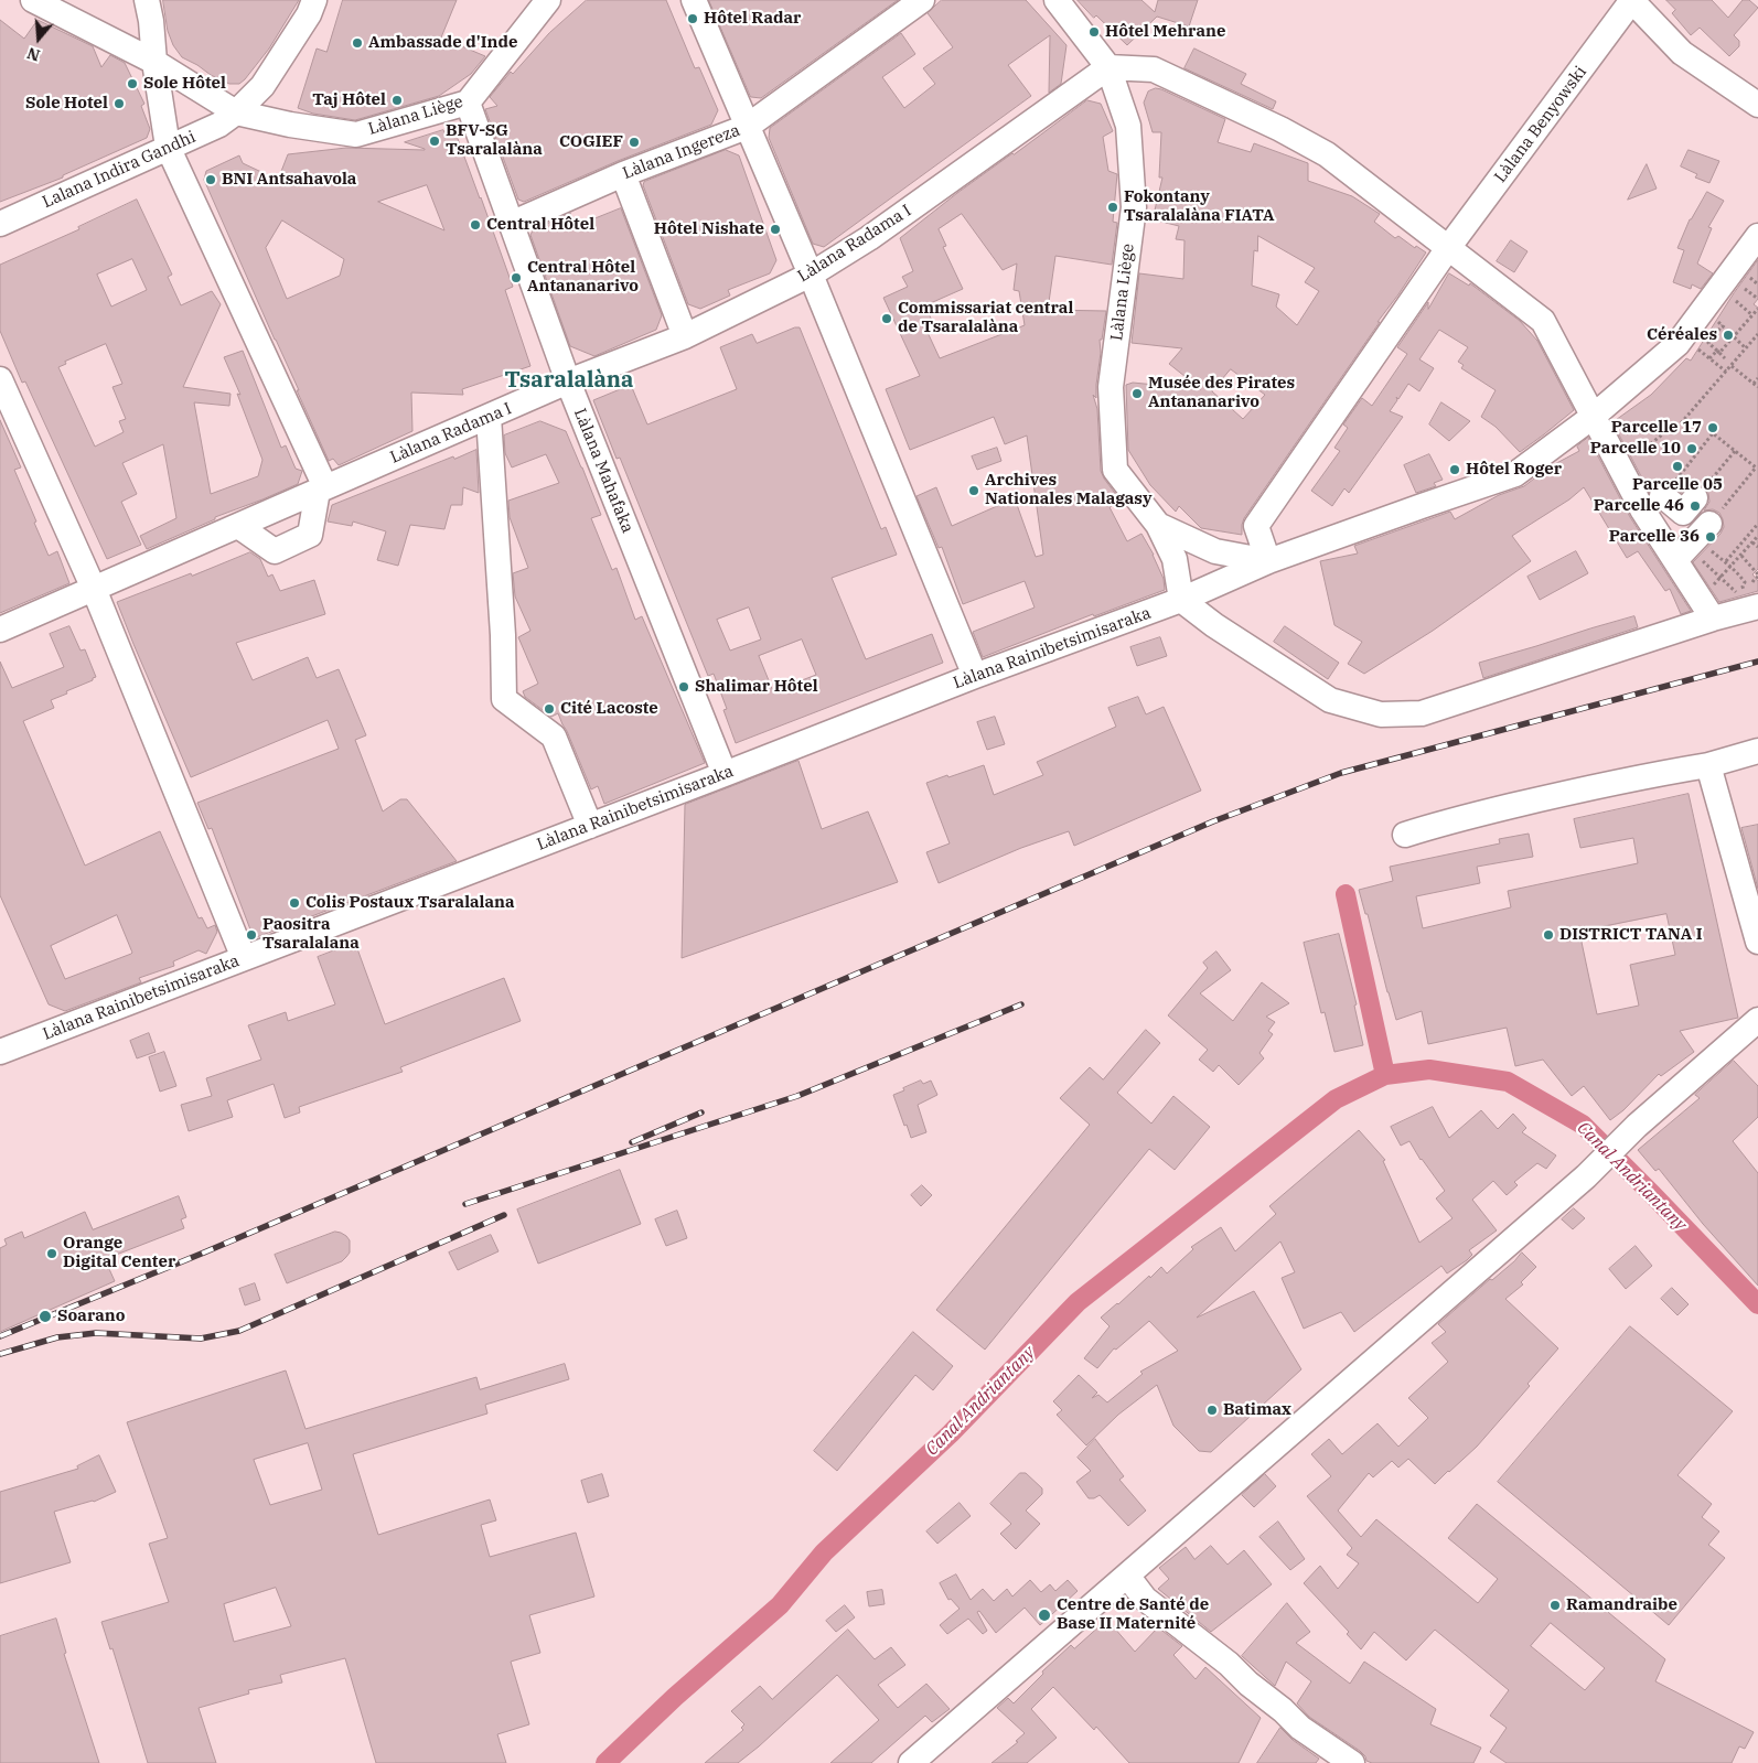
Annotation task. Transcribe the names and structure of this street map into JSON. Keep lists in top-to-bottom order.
{
  "streets": {
    "street": [
      "Làlana Liège",
      "Làlana Benyowski",
      "Làlana Ingereza",
      "Lalana Indira Gandhi",
      "Làlana Radama I",
      "Làlana Mahafaka",
      "Làlana Rainibetsimisaraka"
    ]
  },
  "crossings": [
    ["Làlana Liège", "Lalana Indira Gandhi"],
    ["Làlana Liège", "Làlana Radama I"],
    ["Làlana Liège", "Làlana Mahafaka"],
    ["Làlana Liège", "Làlana Rainibetsimisaraka"],
    ["Làlana Benyowski", "Làlana Rainibetsimisaraka"],
    ["Làlana Ingereza", "Làlana Mahafaka"],
    ["Làlana Radama I", "Làlana Mahafaka"],
    ["Làlana Mahafaka", "Làlana Rainibetsimisaraka"]
  ],
  "districts": ["Tsaralalàna"],
  "water": ["Canal Andriantany"],
  "places": [
    "Hôtel Radar",
    "Hôtel Mehrane",
    "Ambassade d'Inde",
    "Sole Hôtel",
    "Taj Hôtel",
    "Sole Hotel",
    "BFV-SG Tsaralalàna",
    "COGIEF",
    "BNI Antsahavola",
    "Fokontany Tsaralalàna FIATA",
    "Central Hôtel",
    "Hôtel Nishate",
    "Central Hôtel Antananarivo",
    "Commissariat central de Tsaralalàna",
    "Céréales",
    "Musée des Pirates Antananarivo",
    "Parcelle 17",
    "Parcelle 10",
    "Parcelle 05",
    "Hôtel Roger",
    "Archives Nationales Malagasy",
    "Parcelle 46",
    "Parcelle 36",
    "Shalimar Hôtel",
    "Cité Lacoste",
    "Colis Postaux Tsaralalana",
    "Paositra Tsaralalana",
    "DISTRICT TANA I",
    "Orange Digital Center",
    "Soarano",
    "Batimax",
    "Ramandraibe",
    "Centre de Santé de Base II Maternité"
  ],
  "north": "bottom"
}
